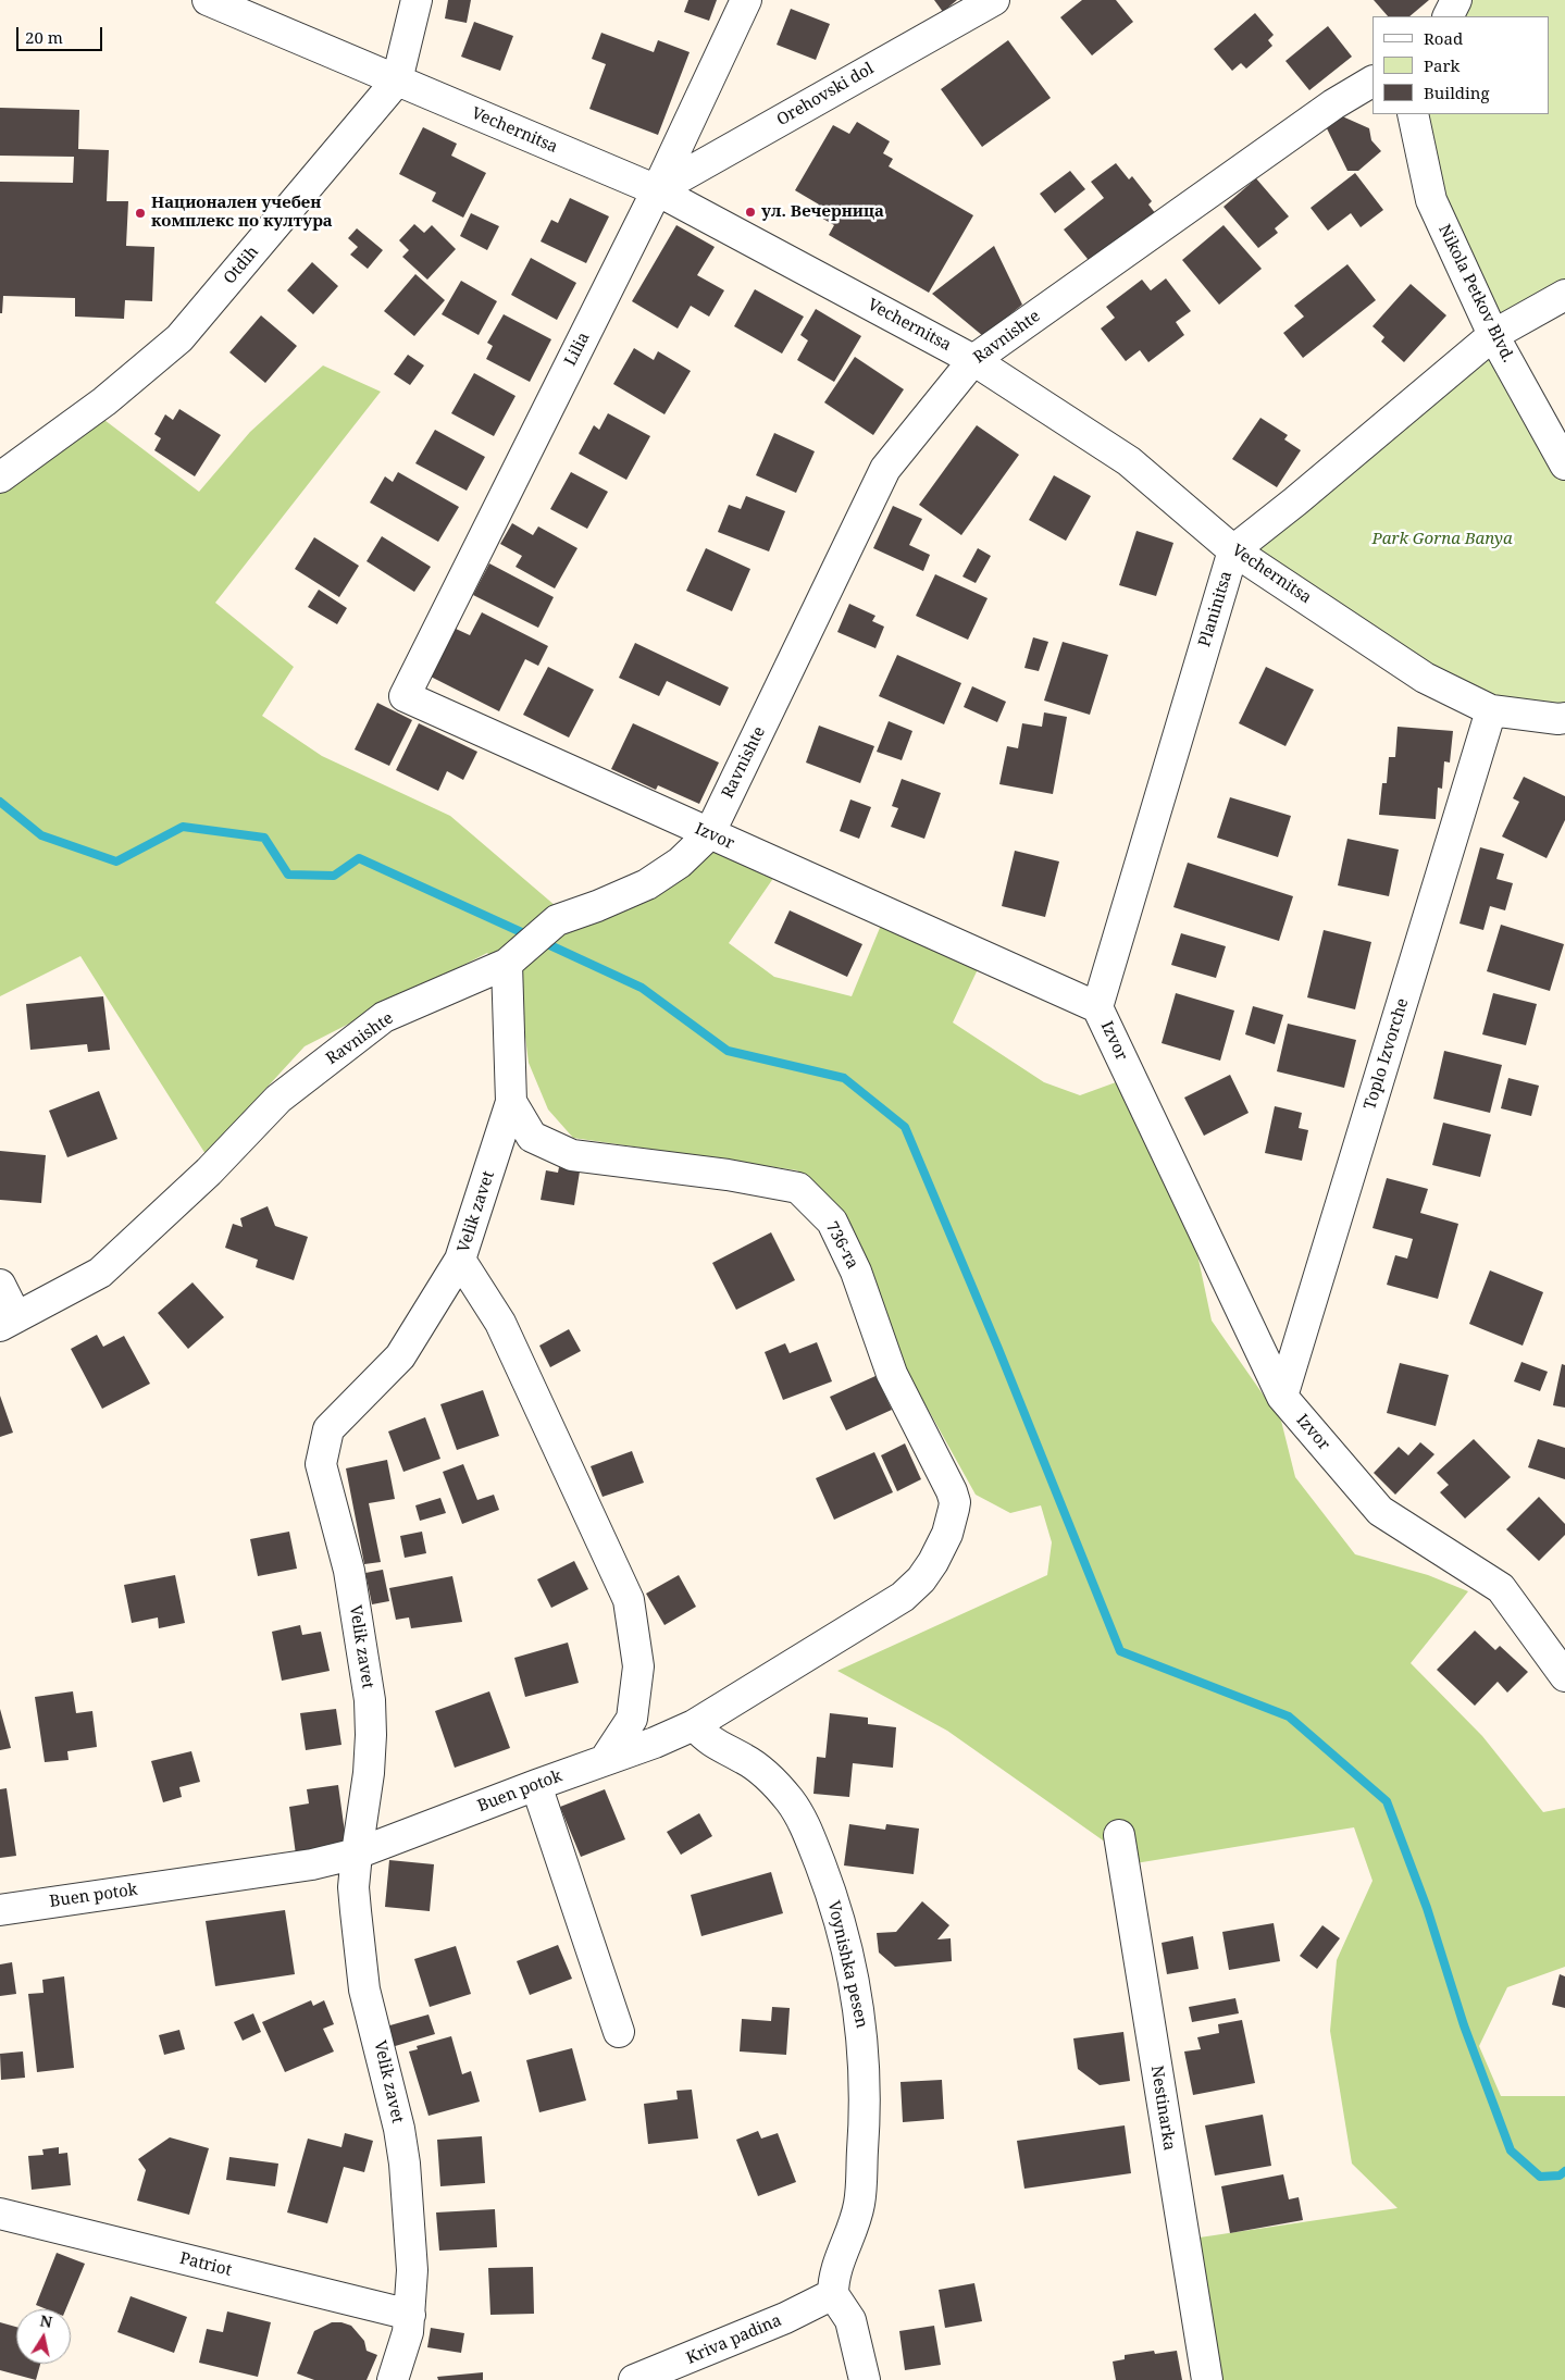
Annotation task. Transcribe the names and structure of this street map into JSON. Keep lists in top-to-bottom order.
{
  "streets": {
    "street": [
      "Orehovski dol",
      "Vechernitsa",
      "Otdih",
      "Nikola Petkov Blvd.",
      "Ravnishte",
      "Lilia",
      "Planinitsa",
      "Izvor",
      "Toplo Izvorche",
      "Velik zavet",
      "736-та",
      "Buen potok",
      "Voynishka pesen",
      "Nestinarka",
      "Patriot",
      "Kriva padina"
    ]
  },
  "crossings": [
    ["Orehovski dol", "Vechernitsa"],
    ["Orehovski dol", "Lilia"],
    ["Vechernitsa", "Otdih"],
    ["Vechernitsa", "Ravnishte"],
    ["Vechernitsa", "Lilia"],
    ["Vechernitsa", "Planinitsa"],
    ["Vechernitsa", "Toplo Izvorche"],
    ["Nikola Petkov Blvd.", "Planinitsa"],
    ["Ravnishte", "Izvor"],
    ["Ravnishte", "Velik zavet"],
    ["Lilia", "Izvor"],
    ["Planinitsa", "Izvor"],
    ["Izvor", "Toplo Izvorche"],
    ["Velik zavet", "736-та"],
    ["Velik zavet", "Buen potok"],
    ["Velik zavet", "Patriot"],
    ["736-та", "Buen potok"],
    ["Buen potok", "Voynishka pesen"],
    ["Voynishka pesen", "Kriva padina"]
  ],
  "parks": ["Park Gorna Banya"],
  "places": ["ул. Вечерница", "Национален учебен комплекс по култура"],
  "legend": ["Road", "Park", "Building"],
  "scale_bar": "20 m",
  "north": "top"
}
